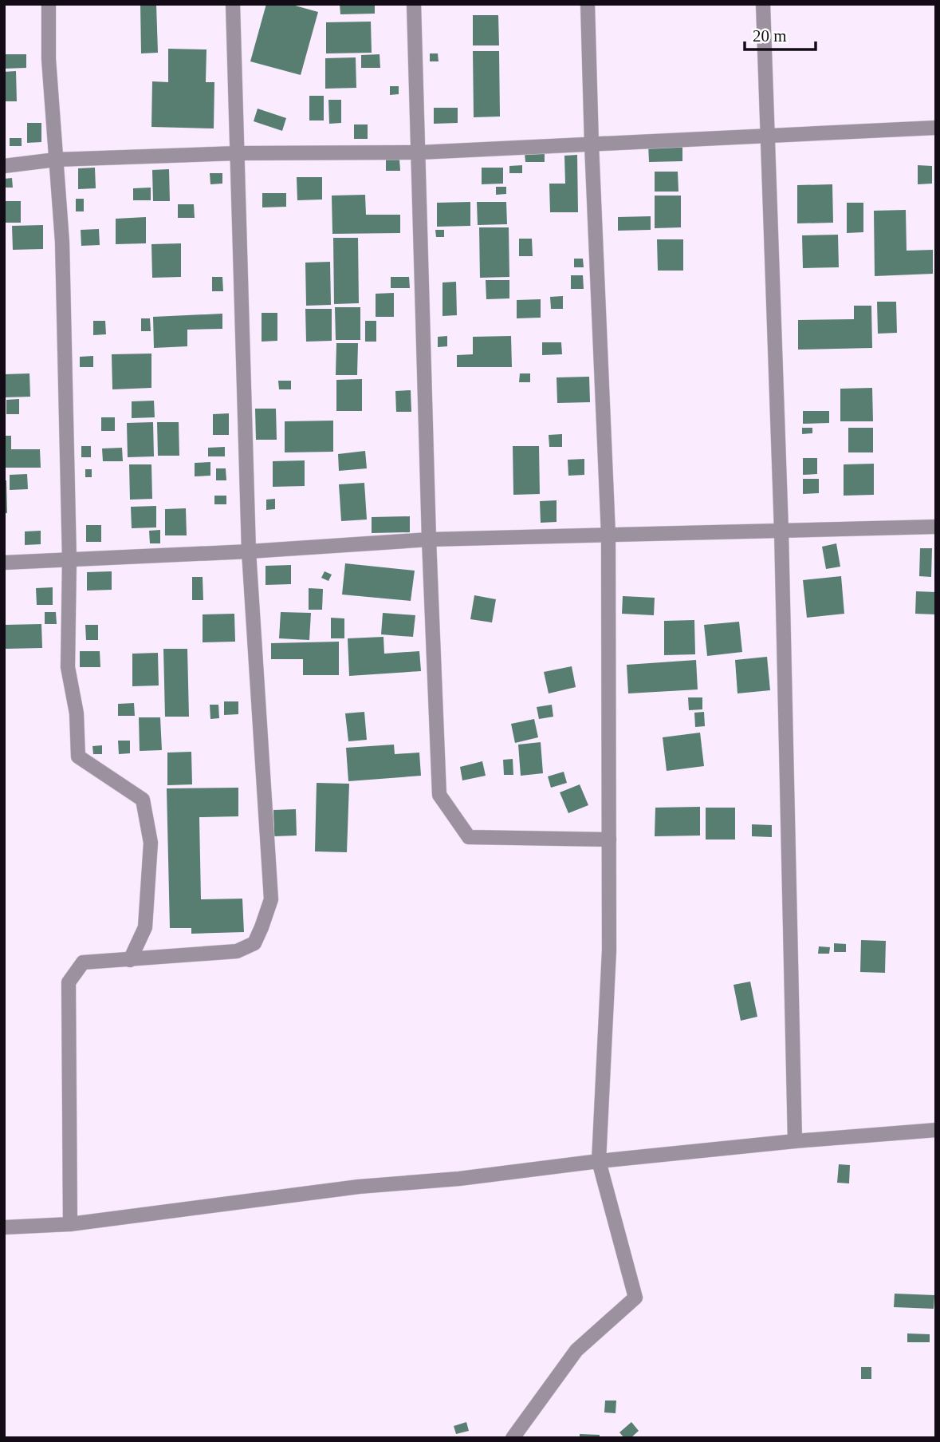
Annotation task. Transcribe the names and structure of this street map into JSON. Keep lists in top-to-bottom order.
{
  "scale_bar": "20 m"
}
